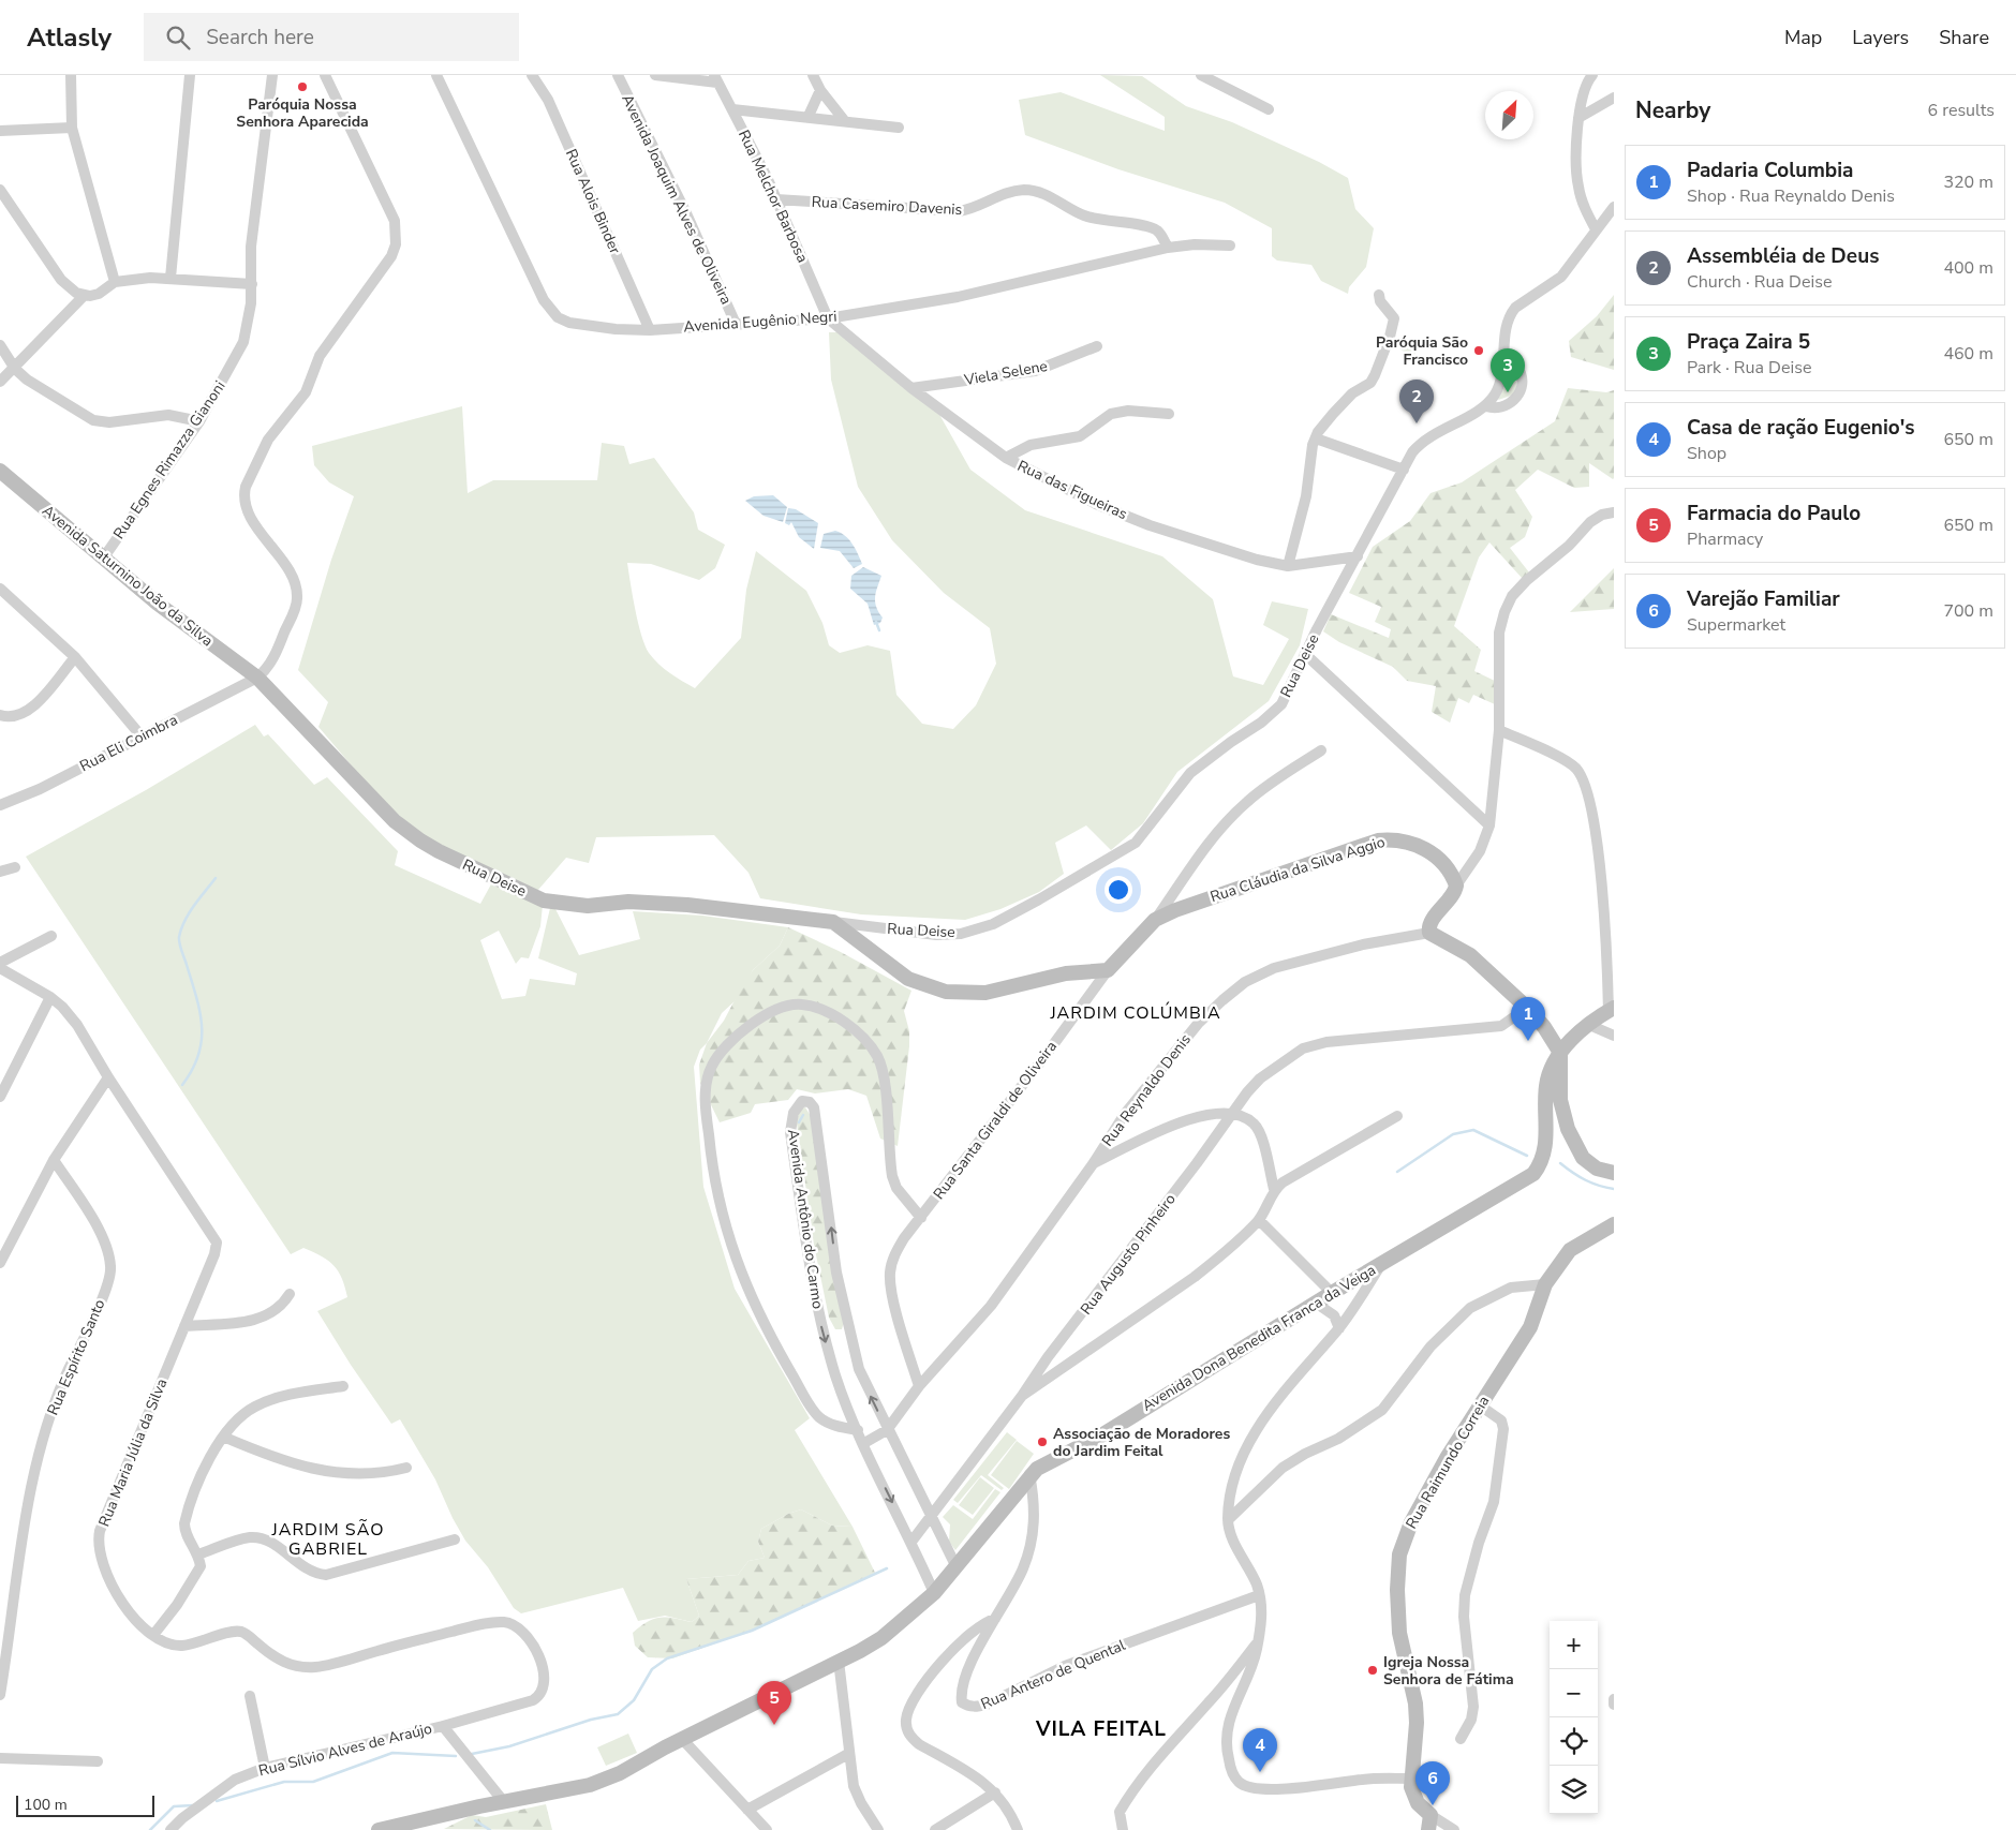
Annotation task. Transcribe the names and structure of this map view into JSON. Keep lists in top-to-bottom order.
{
  "streets": {
    "street": [
      "Rua Melchor Barbosa",
      "Avenida Joaquim Alves de Oliveira",
      "Rua Alois Binder",
      "Rua Casemiro Davenis",
      "Avenida Eugênio Negri",
      "Viela Selene",
      "Rua Egnes Rimazza Gianoni",
      "Rua das Figueiras",
      "Avenida Saturnino João da Silva",
      "Rua Deise",
      "Rua Eli Coimbra",
      "Rua Cláudia da Silva Aggio",
      "Rua Reynaldo Denis",
      "Rua Santa Giraldi de Oliveira",
      "Avenida Antônio do Carmo",
      "Rua Augusto Pinheiro",
      "Avenida Dona Benedita Franca da Veiga",
      "Rua Espírito Santo",
      "Rua Maria Júlia da Silva",
      "Rua Raimundo Correia",
      "Rua Antero de Quental",
      "Rua Sílvio Alves de Araújo"
    ]
  },
  "crossings": [
    ["Rua Melchor Barbosa", "Rua Casemiro Davenis"],
    ["Rua Melchor Barbosa", "Avenida Eugênio Negri"],
    ["Rua Melchor Barbosa", "Rua das Figueiras"],
    ["Avenida Joaquim Alves de Oliveira", "Avenida Eugênio Negri"],
    ["Rua Alois Binder", "Avenida Eugênio Negri"],
    ["Rua Casemiro Davenis", "Avenida Eugênio Negri"],
    ["Avenida Eugênio Negri", "Rua das Figueiras"],
    ["Viela Selene", "Rua das Figueiras"],
    ["Rua Egnes Rimazza Gianoni", "Avenida Saturnino João da Silva"],
    ["Rua das Figueiras", "Rua Deise"],
    ["Avenida Saturnino João da Silva", "Rua Deise"],
    ["Avenida Saturnino João da Silva", "Rua Eli Coimbra"],
    ["Rua Deise", "Rua Eli Coimbra"],
    ["Rua Cláudia da Silva Aggio", "Rua Santa Giraldi de Oliveira"],
    ["Rua Reynaldo Denis", "Rua Santa Giraldi de Oliveira"],
    ["Rua Reynaldo Denis", "Avenida Antônio do Carmo"],
    ["Avenida Antônio do Carmo", "Avenida Dona Benedita Franca da Veiga"],
    ["Avenida Dona Benedita Franca da Veiga", "Rua Sílvio Alves de Araújo"],
    ["Rua Maria Júlia da Silva", "Rua Sílvio Alves de Araújo"]
  ],
  "districts": ["JARDIM COLÚMBIA", "JARDIM SÃO GABRIEL", "VILA FEITAL"],
  "places": [
    "Paróquia Nossa Senhora Aparecida",
    "Paróquia São Francisco",
    "Associação de Moradores do Jardim Feital",
    "Igreja Nossa Senhora de Fátima"
  ],
  "scale_bar": "100 m",
  "north": "top right",
  "page": {
    "header": "Atlasly",
    "search": "Search here",
    "nav": ["Map", "Layers", "Share"],
    "heading": ["Nearby", "6 results"],
    "list": [
      {
        "mark": "1",
        "name": "Padaria Columbia",
        "note": "Shop · Rua Reynaldo Denis",
        "value": "320 m"
      },
      {
        "mark": "2",
        "name": "Assembléia de Deus",
        "note": "Church · Rua Deise",
        "value": "400 m"
      },
      {
        "mark": "3",
        "name": "Praça Zaira 5",
        "note": "Park · Rua Deise",
        "value": "460 m"
      },
      {
        "mark": "4",
        "name": "Casa de ração Eugenio's",
        "note": "Shop",
        "value": "650 m"
      },
      {
        "mark": "5",
        "name": "Farmacia do Paulo",
        "note": "Pharmacy",
        "value": "650 m"
      },
      {
        "mark": "6",
        "name": "Varejão Familiar",
        "note": "Supermarket",
        "value": "700 m"
      }
    ],
    "pins": [
      "3",
      "2",
      "1",
      "5",
      "4",
      "6"
    ],
    "map_buttons": ["+", "−"],
    "scale": "100 m"
  }
}
